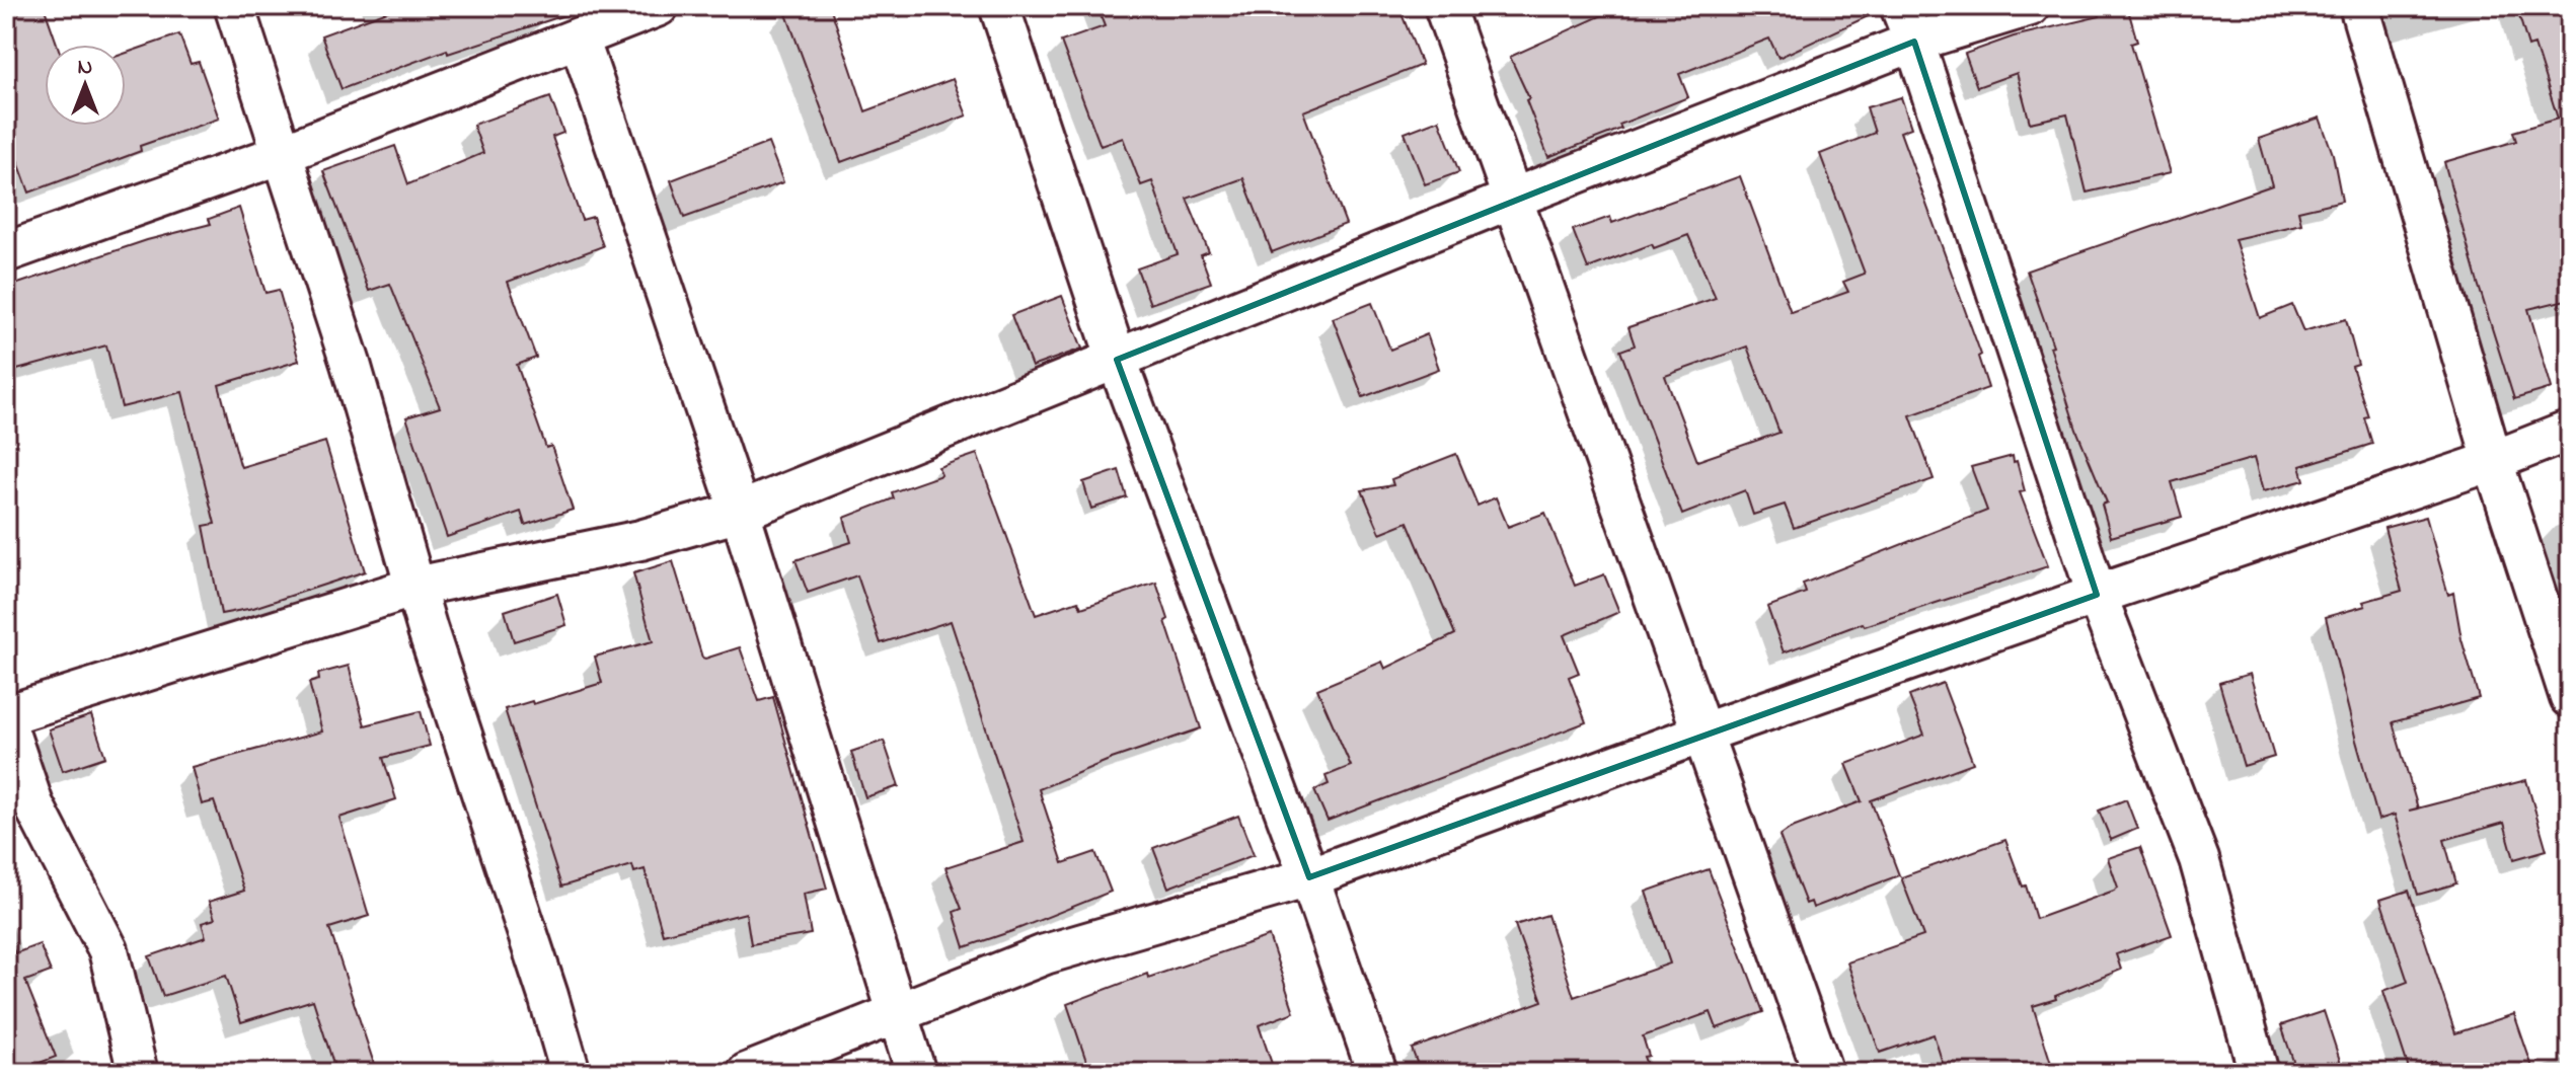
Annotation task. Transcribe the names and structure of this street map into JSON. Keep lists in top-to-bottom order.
{
  "north": "top"
}
